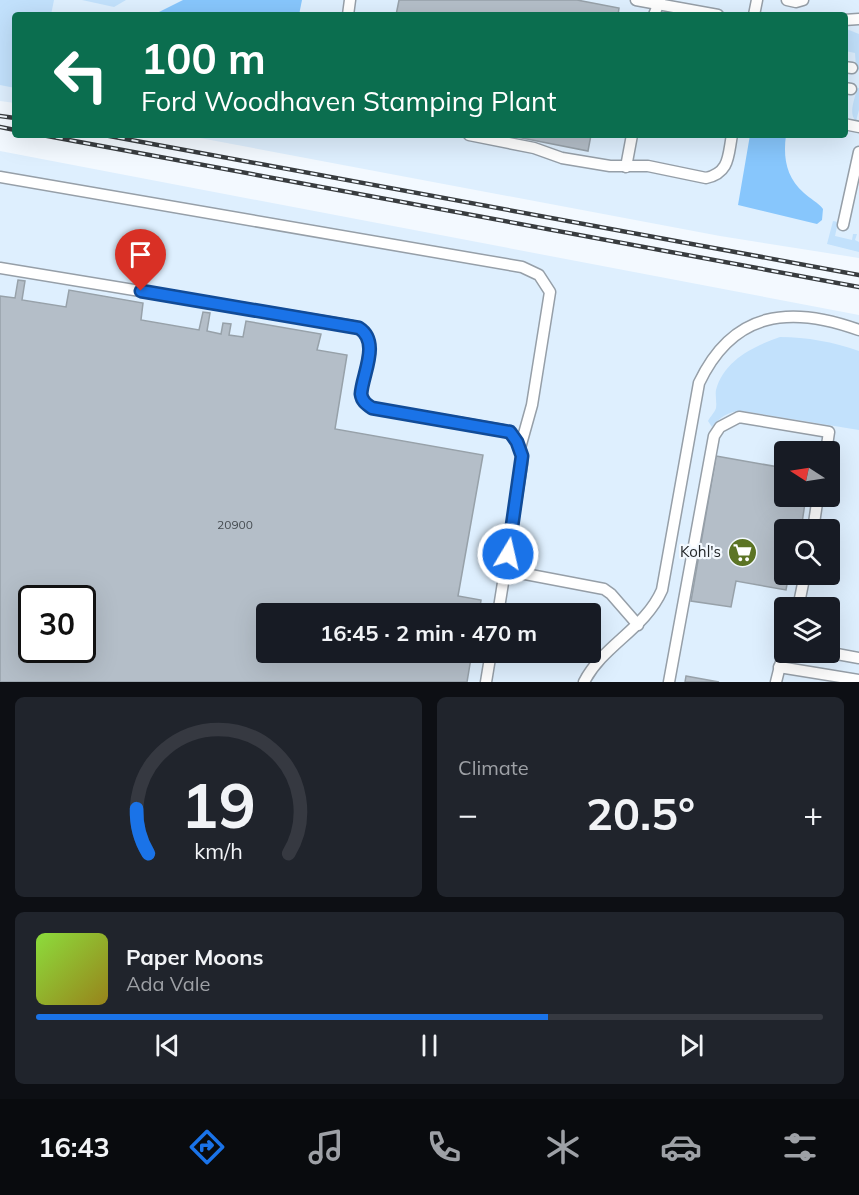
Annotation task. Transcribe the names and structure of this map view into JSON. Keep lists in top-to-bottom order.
{
  "places": {
    "supermarket": ["Kohl's"]
  },
  "house_numbers": ["20900"],
  "north": "left",
  "page": {
    "turn": ["100 m", "Ford Woodhaven Stamping Plant"],
    "limit": "30",
    "trip": "16:45 · 2 min · 470 m",
    "tile": "Climate",
    "heat": ["−", "20.5°", "+"],
    "song": ["Paper Moons", "Ada Vale"],
    "tabs": "16:43",
    "gauge": ["19", "km/h"]
  }
}
